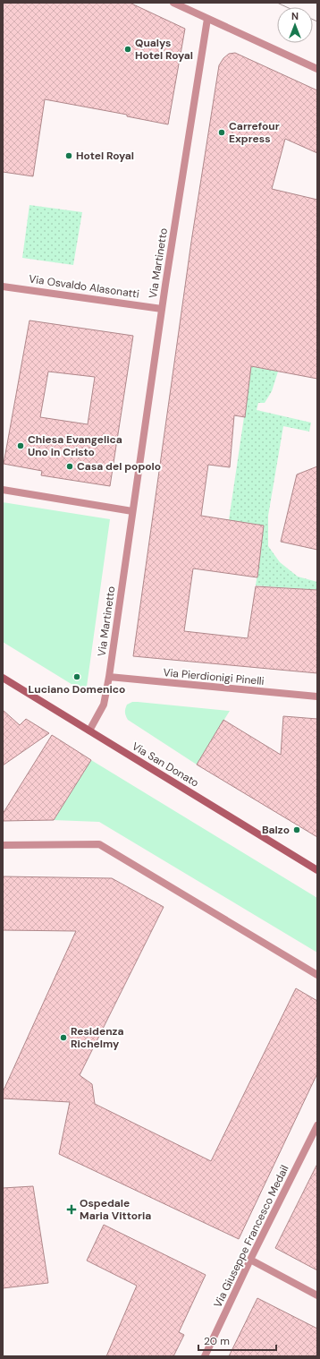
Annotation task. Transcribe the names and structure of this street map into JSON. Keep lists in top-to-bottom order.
{
  "streets": {
    "street": [
      "Via Martinetto",
      "Via Osvaldo Alasonatti",
      "Via Pierdionigi Pinelli",
      "Via San Donato",
      "Via Giuseppe Francesco Medail"
    ]
  },
  "crossings": [
    ["Via Martinetto", "Via Osvaldo Alasonatti"],
    ["Via Martinetto", "Via Pierdionigi Pinelli"],
    ["Via Martinetto", "Via San Donato"]
  ],
  "places": {
    "other": [
      "Qualys Hotel Royal",
      "Carrefour Express",
      "Hotel Royal",
      "Chiesa Evangelica Uno in Cristo",
      "Casa del popolo",
      "Luciano Domenico",
      "Balzo",
      "Residenza Richelmy"
    ],
    "health": ["Ospedale Maria Vittoria"]
  },
  "scale_bar": "20 m",
  "north": "top"
}
